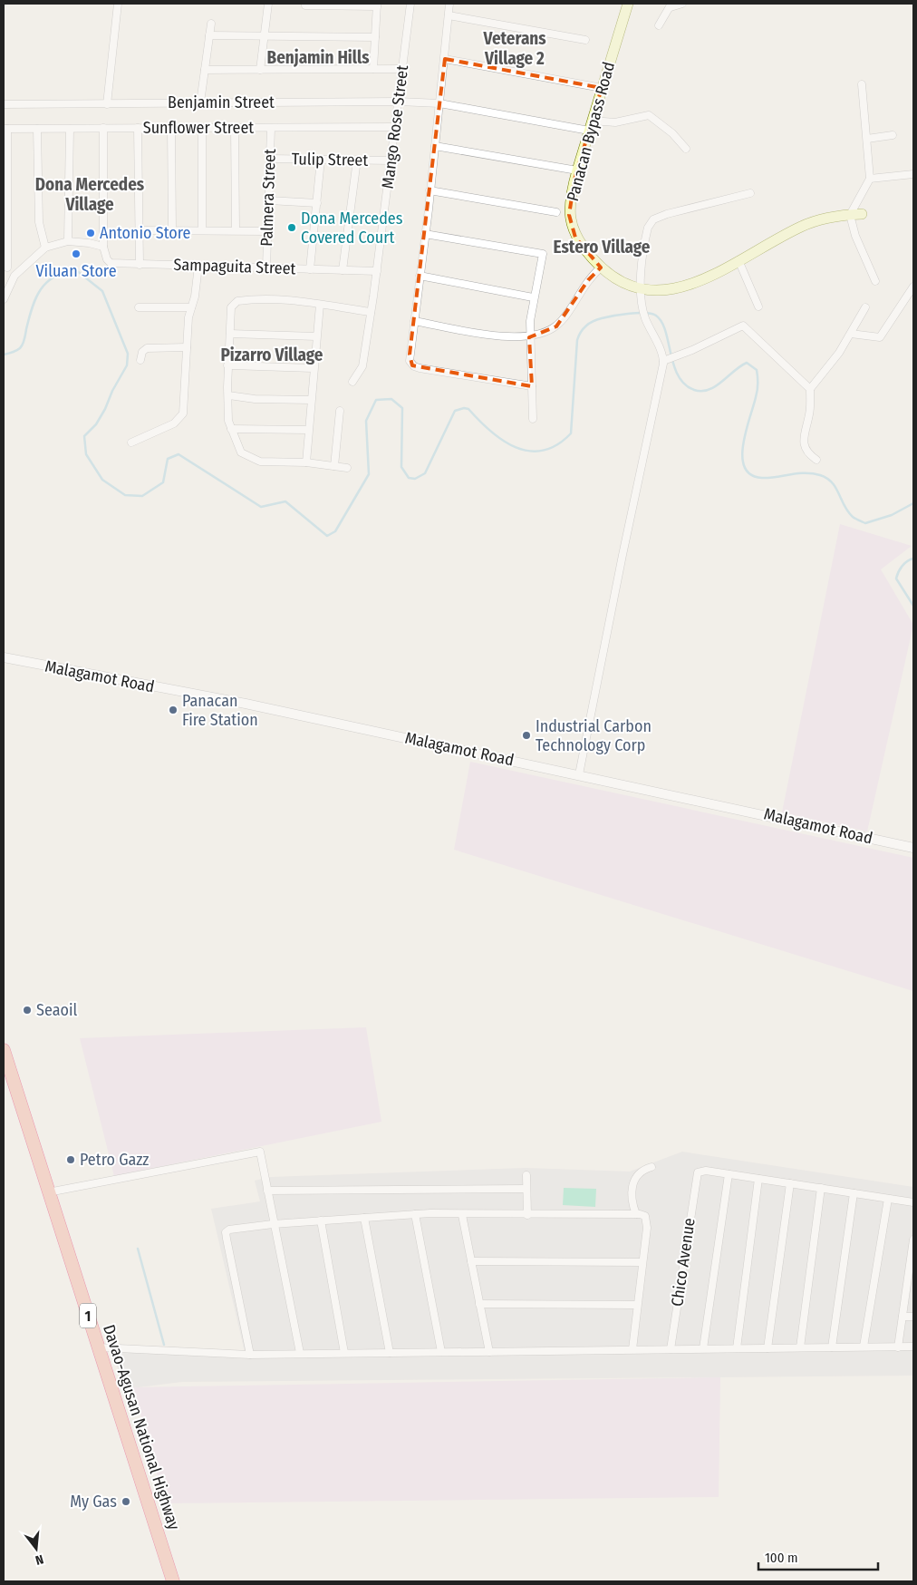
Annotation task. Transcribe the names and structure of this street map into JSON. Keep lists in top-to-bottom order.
{
  "streets": {
    "highway": ["1", "Davao-Agusan National Highway"],
    "main road": ["Panacan Bypass Road"],
    "street": [
      "Benjamin Street",
      "Mango Rose Street",
      "Sunflower Street",
      "Tulip Street",
      "Palmera Street",
      "Sampaguita Street",
      "Malagamot Road",
      "Chico Avenue"
    ]
  },
  "crossings": [
    ["Benjamin Street", "Mango Rose Street"],
    ["Benjamin Street", "Panacan Bypass Road"],
    ["Mango Rose Street", "Sunflower Street"],
    ["Mango Rose Street", "Tulip Street"],
    ["Mango Rose Street", "Sampaguita Street"],
    ["Sunflower Street", "Palmera Street"],
    ["Tulip Street", "Palmera Street"],
    ["Palmera Street", "Sampaguita Street"]
  ],
  "districts": [
    "Veterans Village 2",
    "Benjamin Hills",
    "Dona Mercedes Village",
    "Estero Village",
    "Pizarro Village"
  ],
  "places": [
    "Dona Mercedes Covered Court",
    "Antonio Store",
    "Viluan Store",
    "Panacan Fire Station",
    "Industrial Carbon Technology Corp",
    "Seaoil",
    "Petro Gazz",
    "My Gas"
  ],
  "scale_bar": "100 m",
  "north": "bottom"
}
